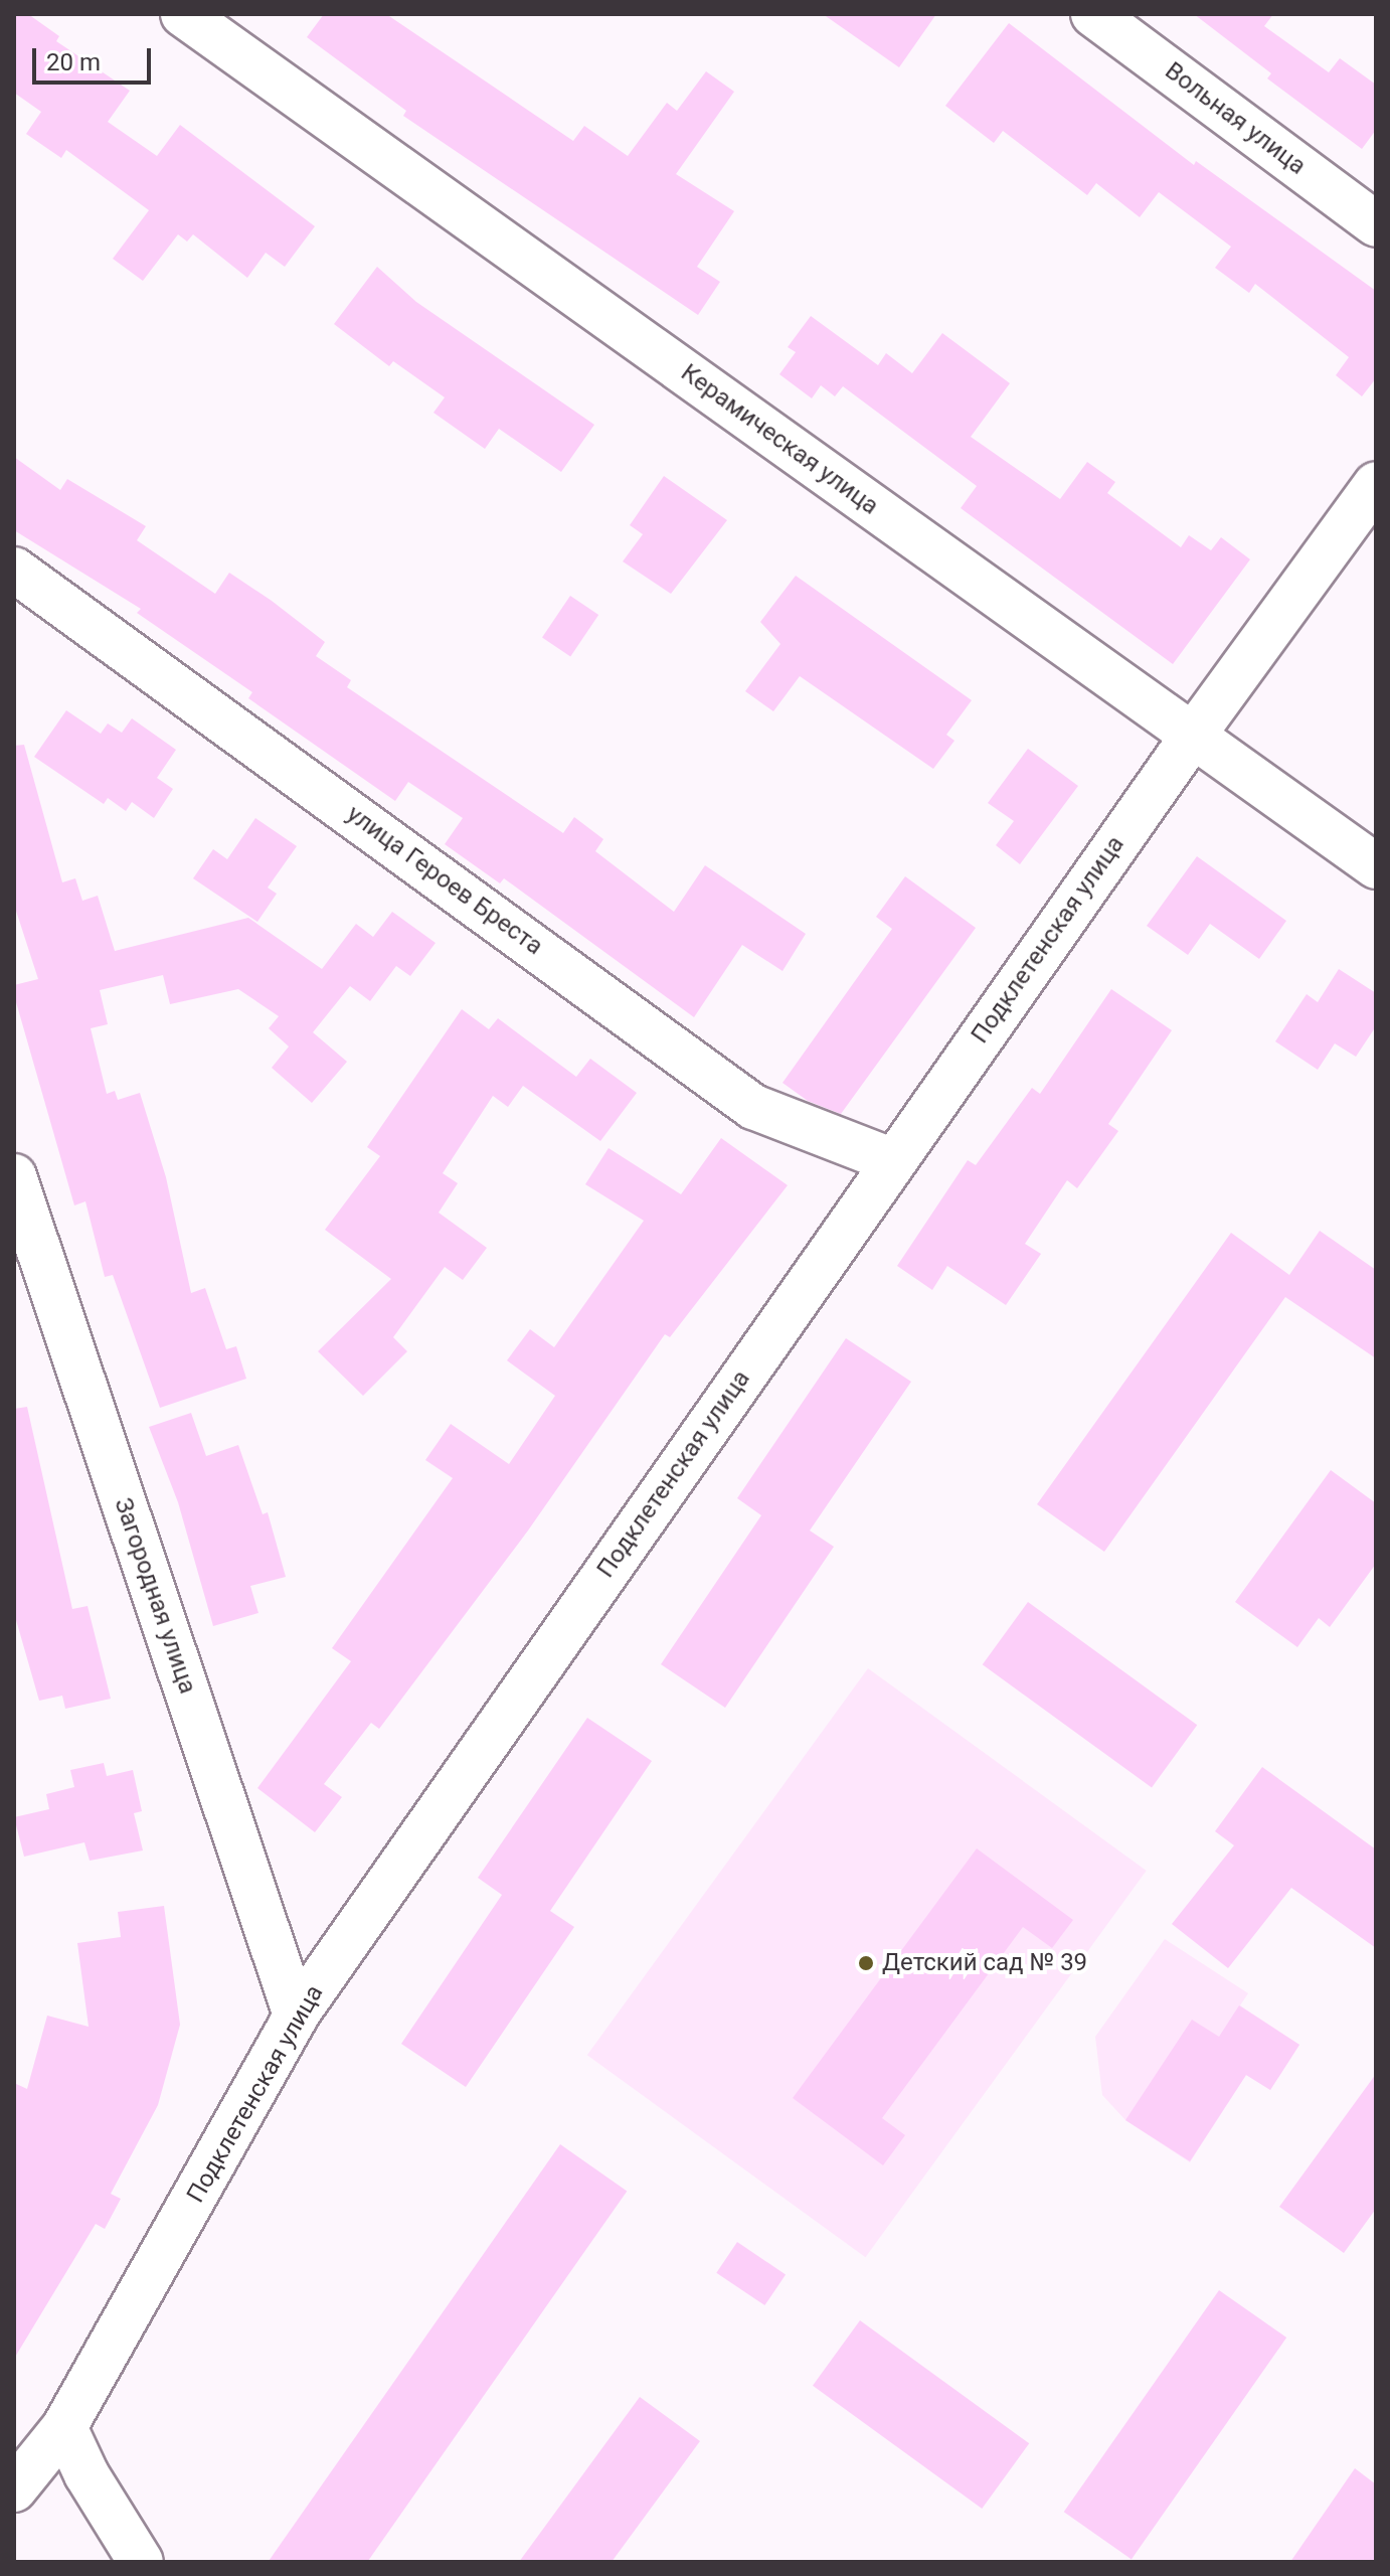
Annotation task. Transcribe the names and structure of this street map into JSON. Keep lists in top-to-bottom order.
{
  "streets": {
    "street": [
      "Вольная улица",
      "Керамическая улица",
      "улица Героев Бреста",
      "Подклетенская улица",
      "Загородная улица"
    ]
  },
  "crossings": [
    ["Керамическая улица", "Подклетенская улица"],
    ["улица Героев Бреста", "Подклетенская улица"],
    ["Подклетенская улица", "Загородная улица"]
  ],
  "places": ["Детский сад № 39"],
  "scale_bar": "20 m"
}
